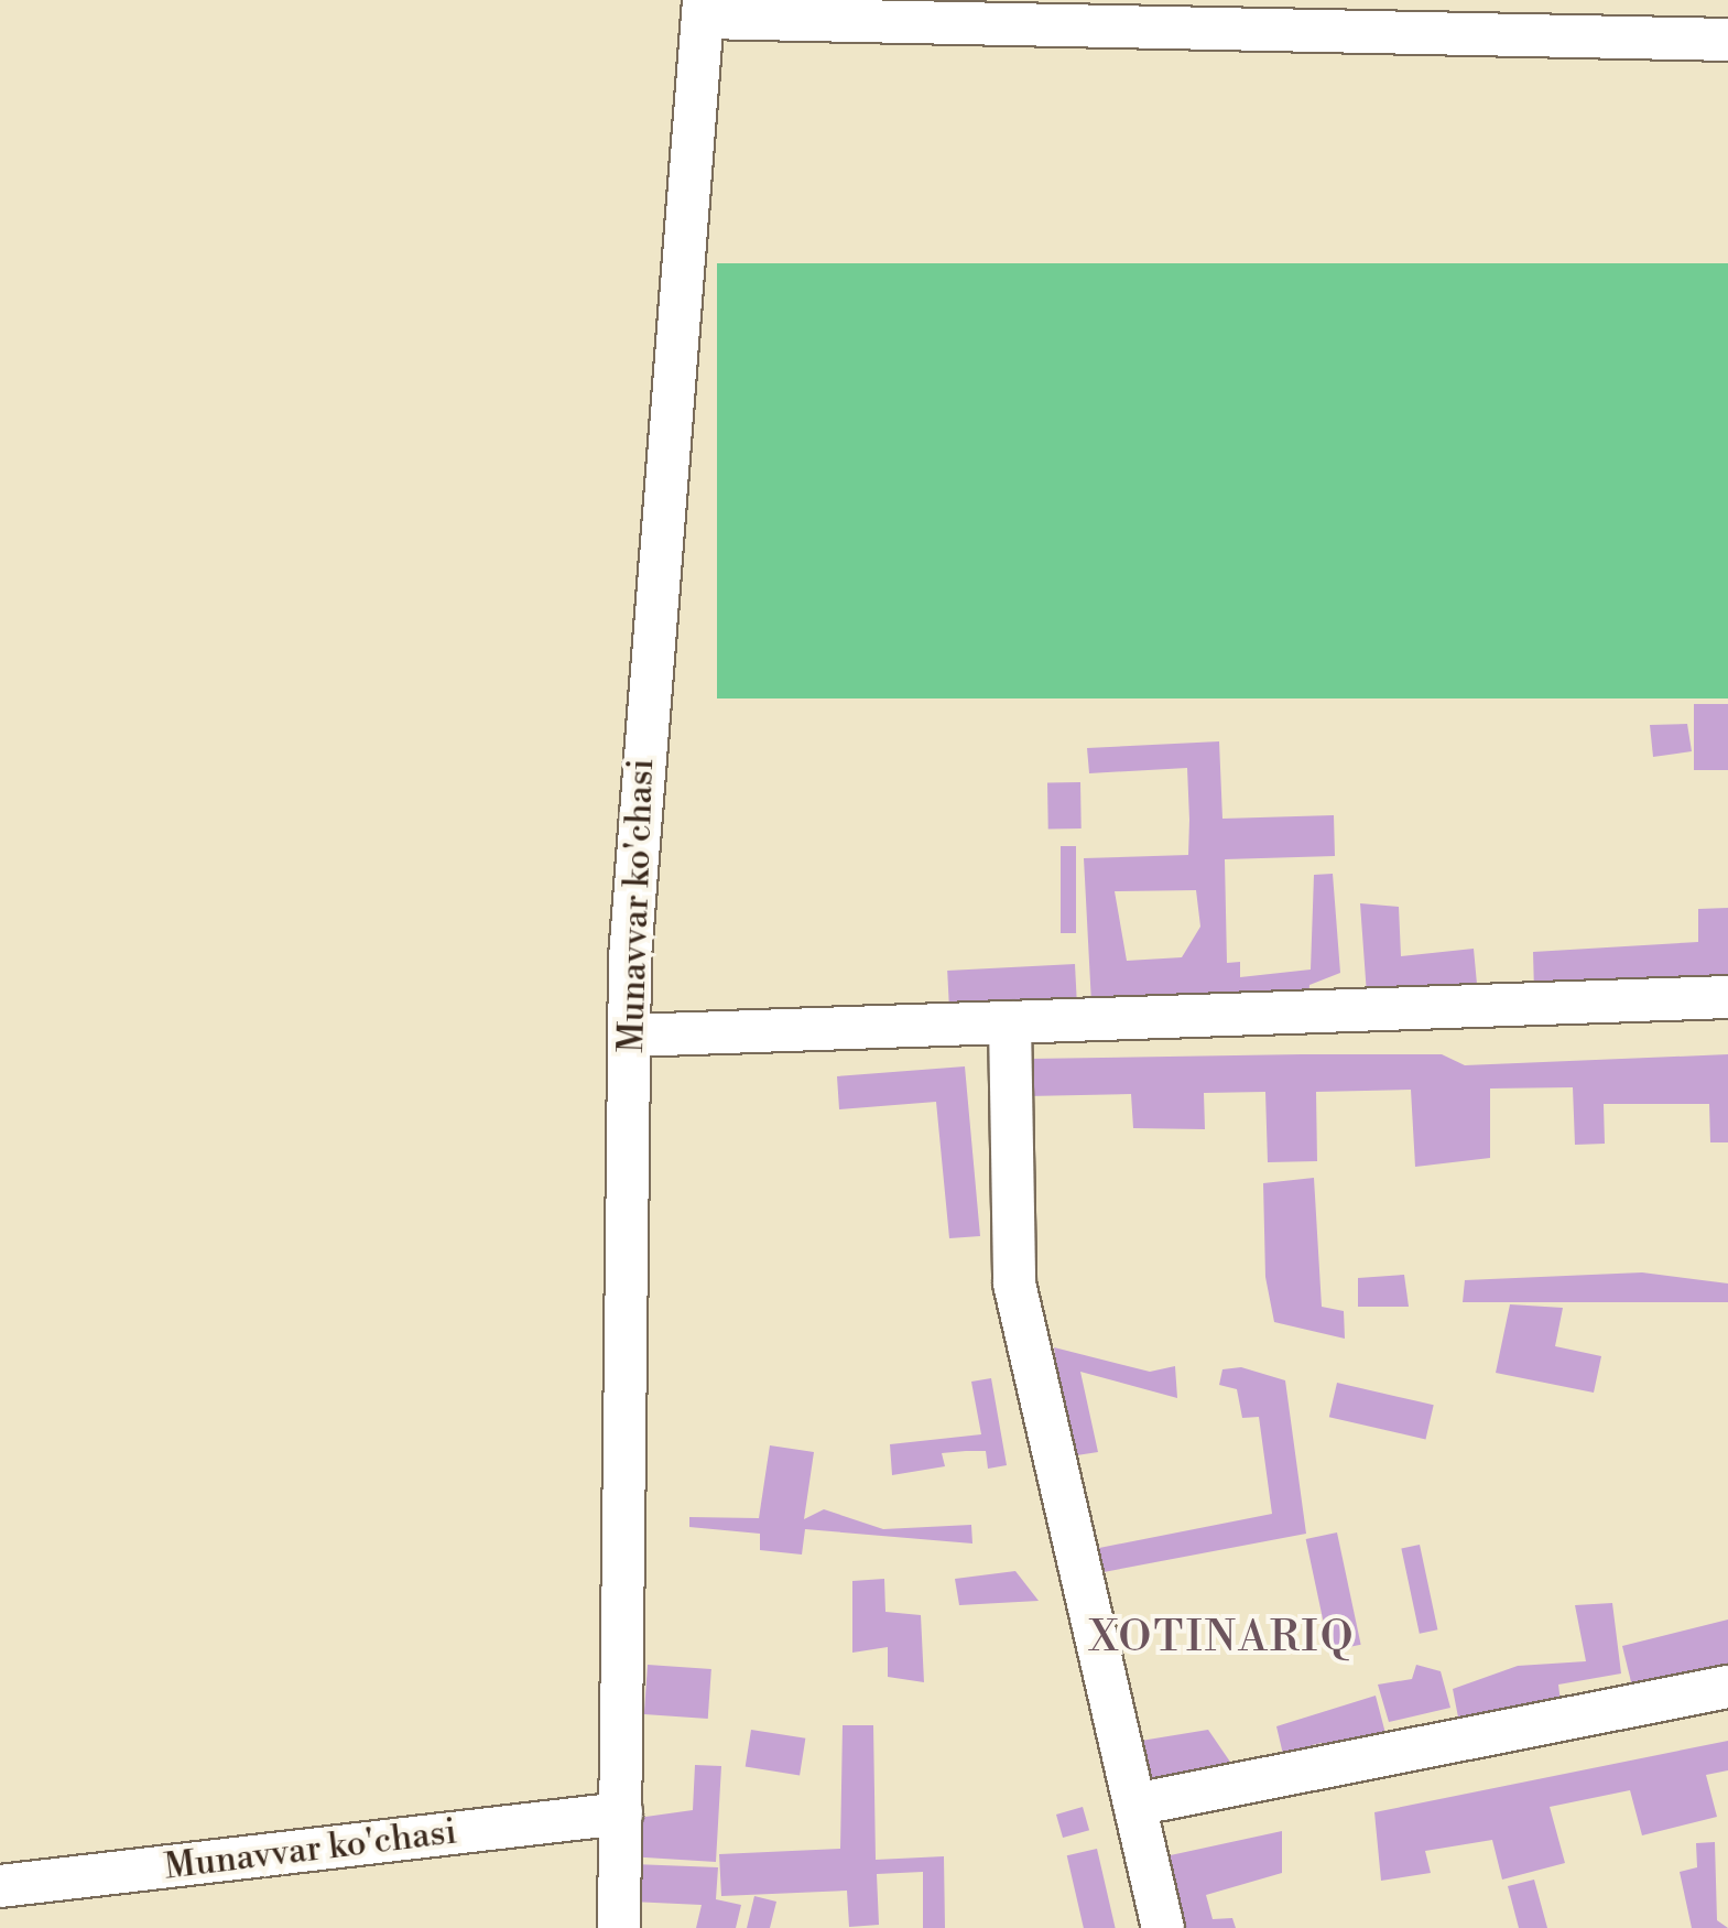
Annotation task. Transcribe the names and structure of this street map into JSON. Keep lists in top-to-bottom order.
{
  "streets": {
    "street": ["Munavvar ko'chasi"]
  },
  "districts": ["XOTINARIQ"]
}
